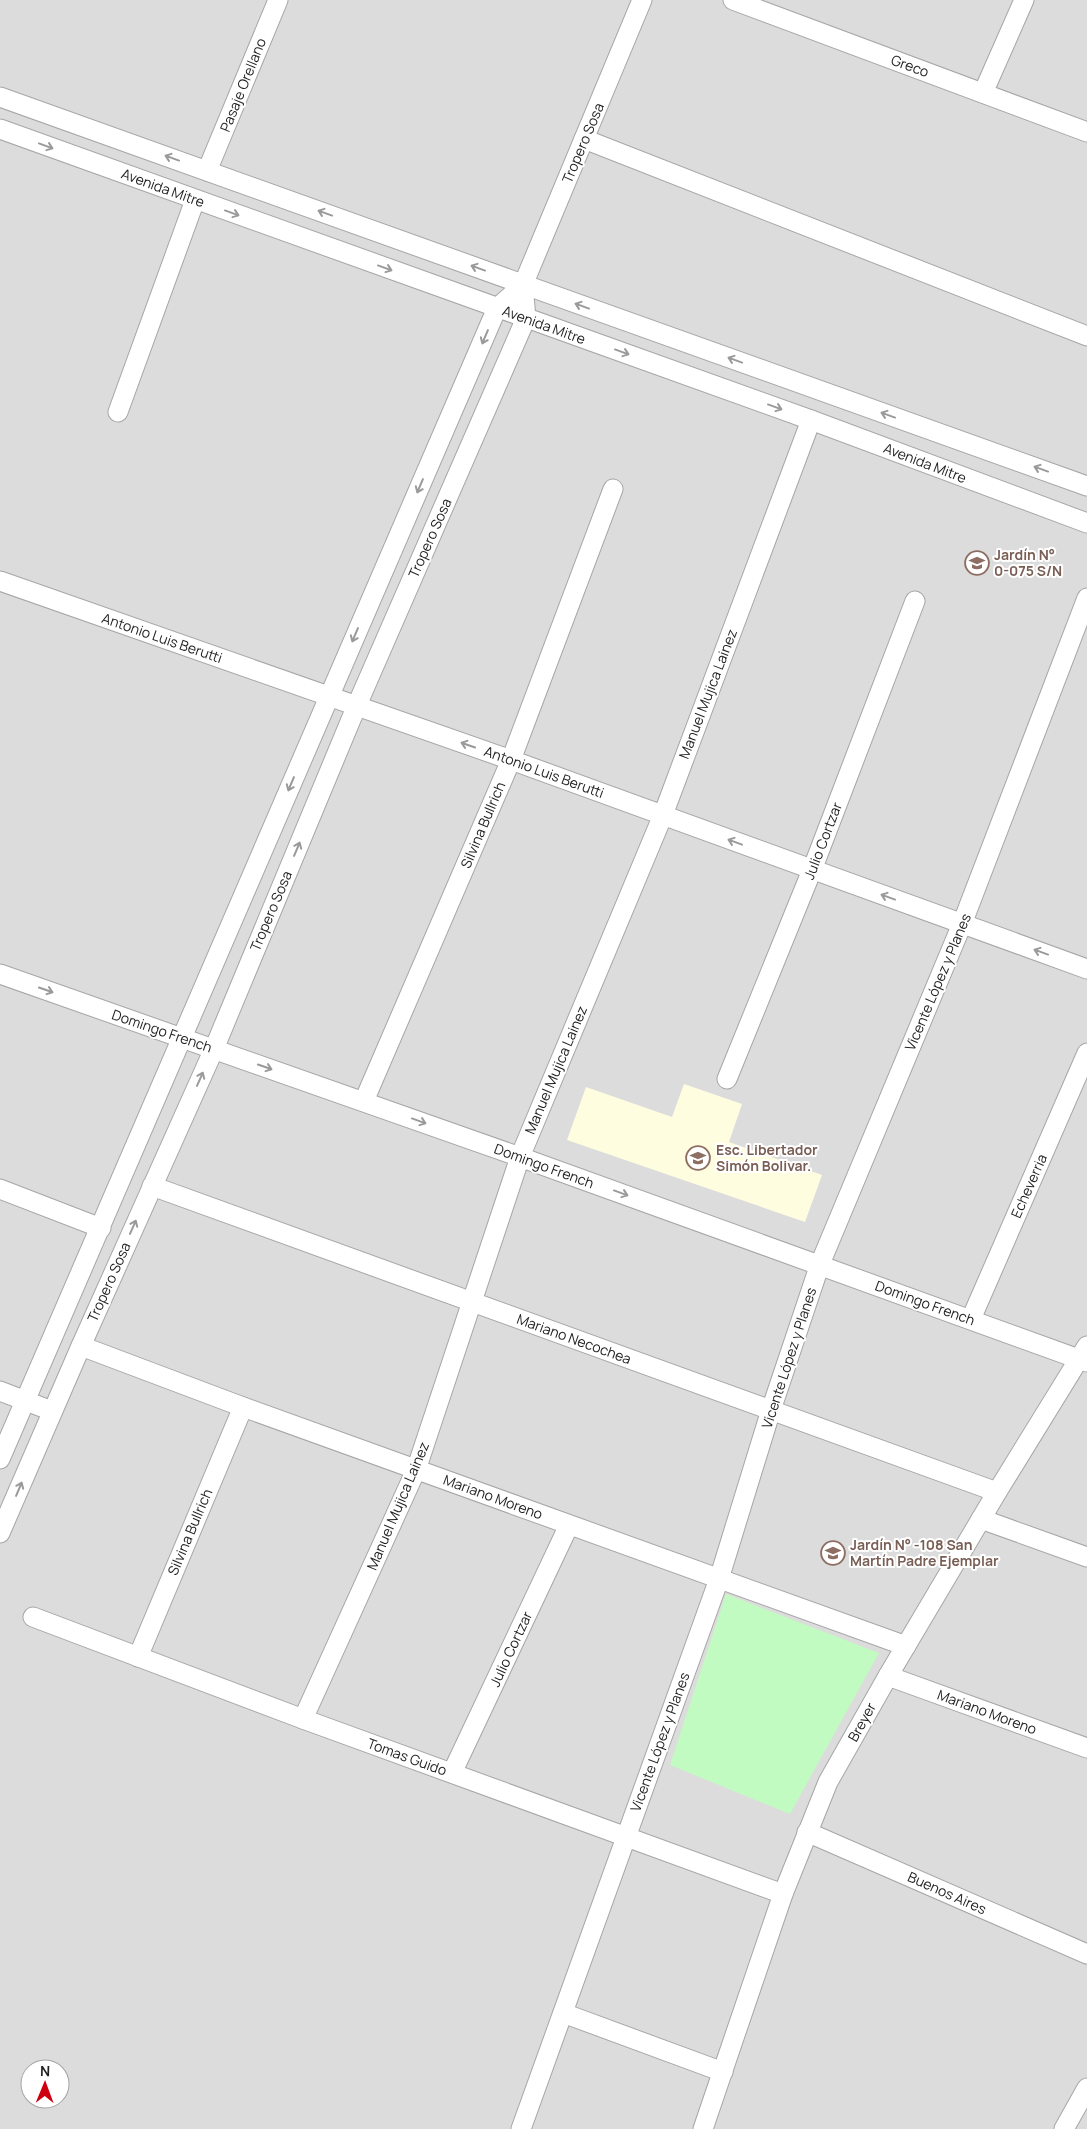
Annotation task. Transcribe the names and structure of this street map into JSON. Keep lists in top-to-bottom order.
{
  "streets": {
    "street": [
      "Greco",
      "Pasaje Orellano",
      "Tropero Sosa",
      "Avenida Mitre",
      "Antonio Luis Berutti",
      "Manuel Mujica Lainez",
      "Silvina Bullrich",
      "Julio Cortzar",
      "Vicente López y Planes",
      "Domingo French",
      "Echeverria",
      "Mariano Necochea",
      "Mariano Moreno",
      "Breyer",
      "Tomas Guido",
      "Buenos Aires"
    ]
  },
  "crossings": [
    ["Tropero Sosa", "Avenida Mitre"],
    ["Tropero Sosa", "Antonio Luis Berutti"],
    ["Tropero Sosa", "Domingo French"],
    ["Tropero Sosa", "Mariano Necochea"],
    ["Tropero Sosa", "Mariano Moreno"],
    ["Avenida Mitre", "Manuel Mujica Lainez"],
    ["Antonio Luis Berutti", "Manuel Mujica Lainez"],
    ["Antonio Luis Berutti", "Silvina Bullrich"],
    ["Antonio Luis Berutti", "Julio Cortzar"],
    ["Antonio Luis Berutti", "Vicente López y Planes"],
    ["Manuel Mujica Lainez", "Domingo French"],
    ["Manuel Mujica Lainez", "Mariano Necochea"],
    ["Manuel Mujica Lainez", "Mariano Moreno"],
    ["Manuel Mujica Lainez", "Tomas Guido"],
    ["Silvina Bullrich", "Domingo French"],
    ["Silvina Bullrich", "Mariano Moreno"],
    ["Silvina Bullrich", "Tomas Guido"],
    ["Julio Cortzar", "Mariano Moreno"],
    ["Julio Cortzar", "Tomas Guido"],
    ["Vicente López y Planes", "Domingo French"],
    ["Vicente López y Planes", "Mariano Necochea"],
    ["Vicente López y Planes", "Mariano Moreno"],
    ["Vicente López y Planes", "Tomas Guido"],
    ["Domingo French", "Echeverria"],
    ["Domingo French", "Breyer"],
    ["Mariano Necochea", "Breyer"],
    ["Mariano Moreno", "Breyer"],
    ["Breyer", "Tomas Guido"],
    ["Breyer", "Buenos Aires"]
  ],
  "one_way": ["Antonio Luis Berutti", "Domingo French"],
  "places": {
    "school or university": ["Jardín N° 0-075 S/N", "Esc. Libertador Simón Bolivar.", "Jardín N° -108 San Martín Padre Ejemplar"]
  },
  "north": "top"
}
